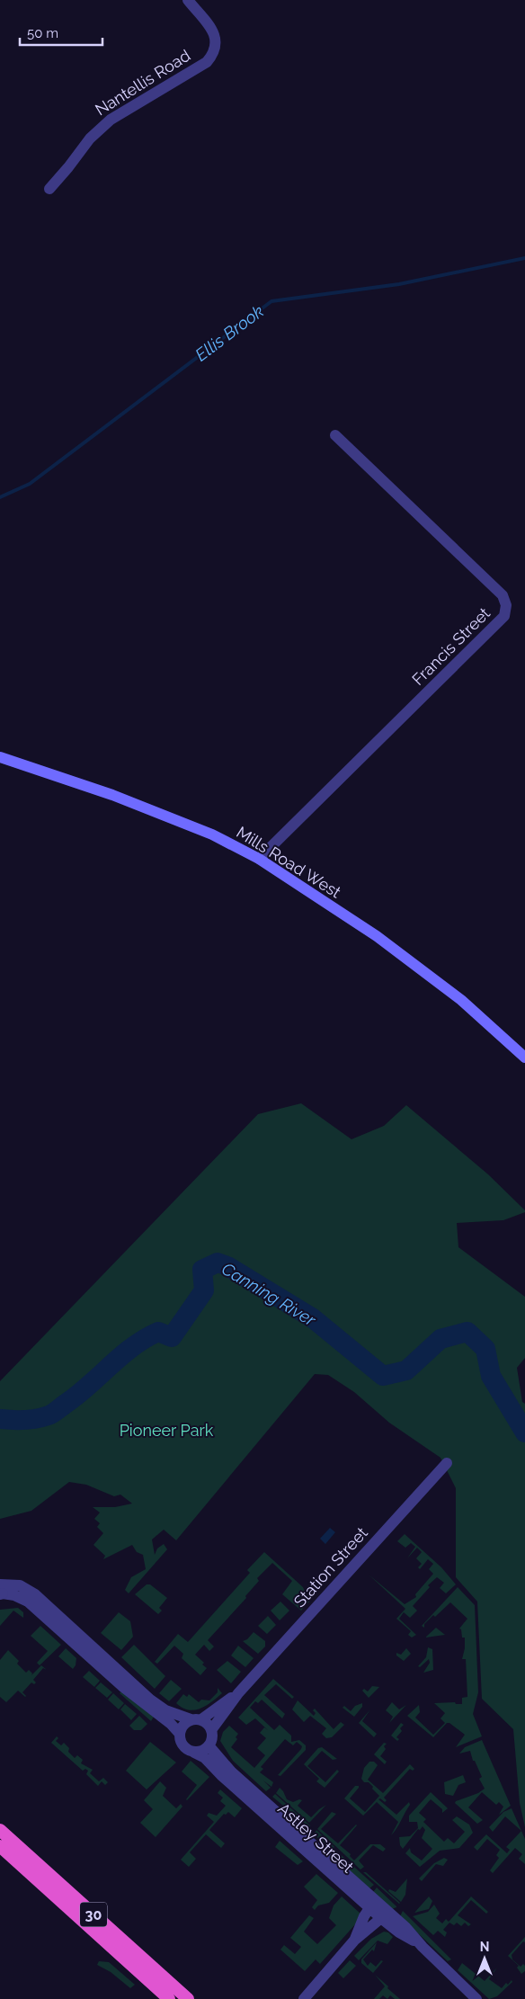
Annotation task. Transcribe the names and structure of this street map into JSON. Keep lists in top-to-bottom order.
{
  "streets": {
    "highway": ["30"],
    "main road": ["Mills Road West"],
    "street": [
      "Nantellis Road",
      "Francis Street",
      "Station Street",
      "Astley Street"
    ]
  },
  "crossings": [
    ["Francis Street", "Mills Road West"],
    ["Station Street", "Astley Street"]
  ],
  "water": ["Ellis Brook", "Canning River"],
  "parks": ["Pioneer Park"],
  "scale_bar": "50 m",
  "north": "top"
}
